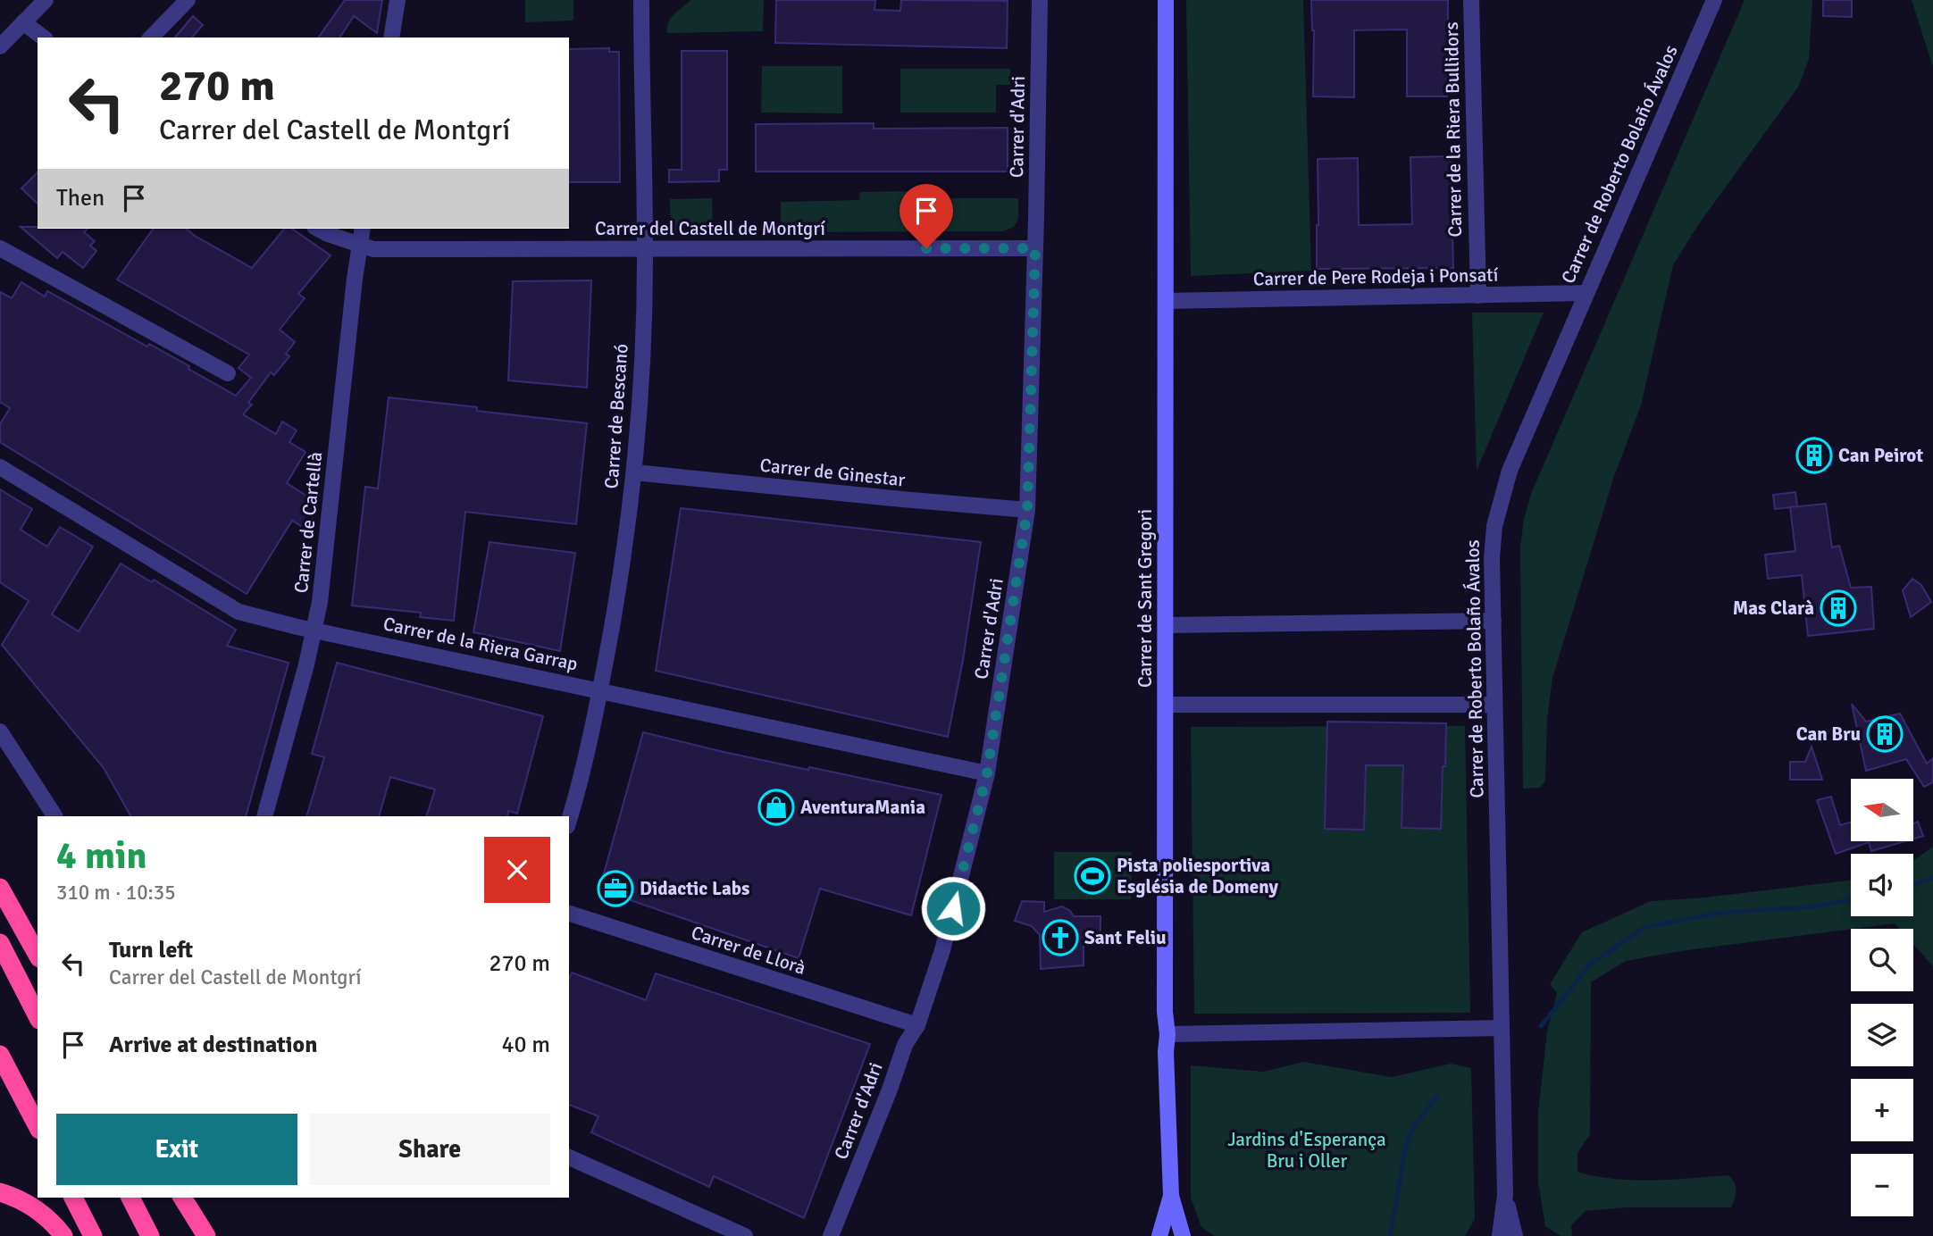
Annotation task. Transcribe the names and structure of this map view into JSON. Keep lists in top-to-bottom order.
{
  "streets": {
    "main road": ["Carrer de Sant Gregori"],
    "street": [
      "Carrer d'Adri",
      "Carrer de la Riera Bullidors",
      "Carrer de Roberto Bolaño Ávalos",
      "Carrer del Castell de Montgrí",
      "Carrer de Pere Rodeja i Ponsatí",
      "Carrer de Bescanó",
      "Carrer de Ginestar",
      "Carrer de Cartellà",
      "Carrer de la Riera Garrap",
      "Carrer de Llorà"
    ]
  },
  "crossings": [
    ["Carrer d'Adri", "Carrer del Castell de Montgrí"],
    ["Carrer d'Adri", "Carrer de Ginestar"],
    ["Carrer d'Adri", "Carrer de la Riera Garrap"],
    ["Carrer d'Adri", "Carrer de Llorà"],
    ["Carrer de la Riera Bullidors", "Carrer de Pere Rodeja i Ponsatí"],
    ["Carrer de Roberto Bolaño Ávalos", "Carrer de Pere Rodeja i Ponsatí"],
    ["Carrer del Castell de Montgrí", "Carrer de Bescanó"],
    ["Carrer del Castell de Montgrí", "Carrer de Cartellà"],
    ["Carrer de Pere Rodeja i Ponsatí", "Carrer de Sant Gregori"],
    ["Carrer de Bescanó", "Carrer de Ginestar"],
    ["Carrer de Bescanó", "Carrer de la Riera Garrap"],
    ["Carrer de Cartellà", "Carrer de la Riera Garrap"]
  ],
  "parks": ["Jardins d'Esperança Bru i Oller"],
  "places": {
    "building": ["Can Peirot", "Mas Clarà", "Can Bru"],
    "shop": ["AventuraMania"],
    "sports": ["Pista poliesportiva Església de Domeny"],
    "office": ["Didactic Labs"],
    "church": ["Sant Feliu"]
  },
  "north": "left",
  "page": {
    "turn": ["270 m", "Carrer del Castell de Montgrí"],
    "then": "Then",
    "map_buttons": ["+", "−"],
    "heading": ["4 min", "310 m · 10:35"],
    "list": [
      {
        "name": "Turn left",
        "note": "Carrer del Castell de Montgrí",
        "value": "270 m"
      },
      {
        "name": "Arrive at destination",
        "value": "40 m"
      }
    ],
    "buttons": ["Exit", "Share"]
  }
}
